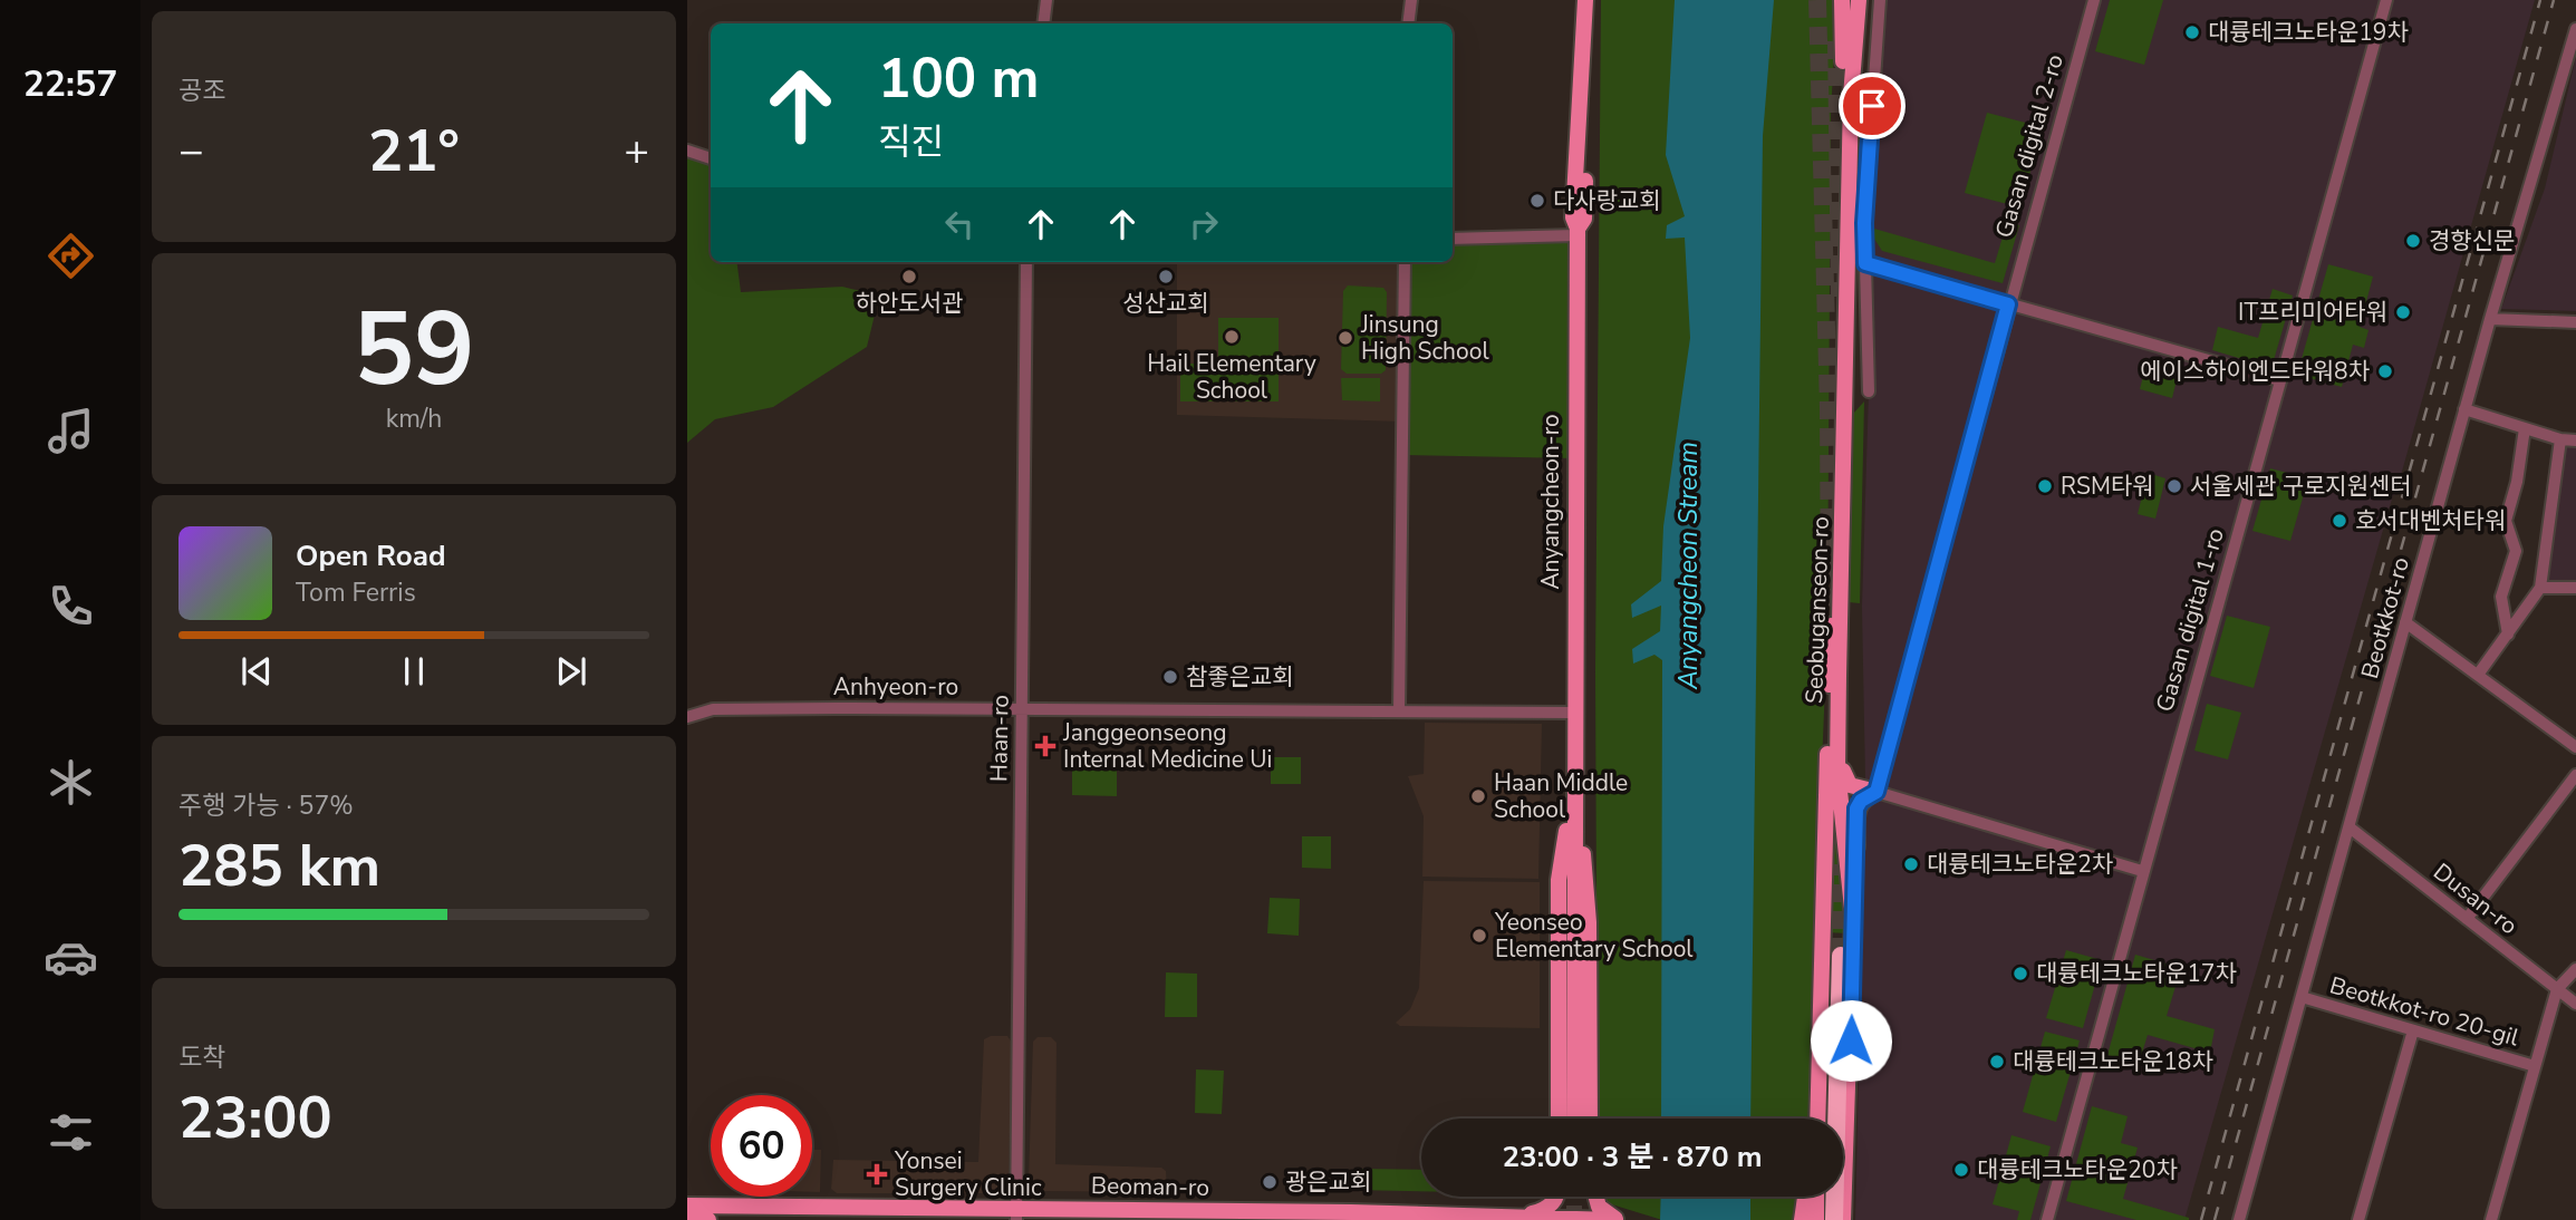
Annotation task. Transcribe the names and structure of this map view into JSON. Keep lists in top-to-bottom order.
{
  "streets": {
    "main road": ["Anyangcheon-ro", "Seobuganseon-ro", "Beoman-ro"],
    "street": [
      "Gasan digital 2-ro",
      "Beotkkot-ro",
      "Gasan digital 1-ro",
      "Anhyeon-ro",
      "Haan-ro",
      "Dusan-ro",
      "Beotkkot-ro 20-gil"
    ]
  },
  "crossings": [
    ["Anyangcheon-ro", "Anhyeon-ro"],
    ["Beotkkot-ro", "Dusan-ro"],
    ["Beotkkot-ro", "Beotkkot-ro 20-gil"],
    ["Anhyeon-ro", "Haan-ro"],
    ["Haan-ro", "Beoman-ro"]
  ],
  "water": ["Anyangcheon Stream"],
  "places": {
    "other": [
      "대륭테크노타운19차",
      "다사랑교회",
      "경향신문",
      "하안도서관",
      "성산교회",
      "IT프리미어타워",
      "Hail Elementary School",
      "Jinsung High School",
      "에이스하이엔드타워8차",
      "RSM타워",
      "서울세관 구로지원센터",
      "호서대벤처타워",
      "참좋은교회",
      "Haan Middle School",
      "대륭테크노타운2차",
      "Yeonseo Elementary School",
      "대륭테크노타운17차",
      "대륭테크노타운18차",
      "대륭테크노타운20차",
      "광은교회"
    ],
    "health": ["Janggeonseong Internal Medicine Ui", "Yonsei Surgery Clinic"]
  },
  "page": {
    "tabs": "22:57",
    "tile": [
      "공조",
      ["59", "km/h"],
      ["주행 가능 · 57%", "285 km"],
      ["도착", "23:00"]
    ],
    "turn": ["100 m", "직진"],
    "heat": ["−", "21°", "+"],
    "song": ["Open Road", "Tom Ferris"],
    "limit": "60",
    "trip": "23:00 · 3 분 · 870 m"
  }
}
